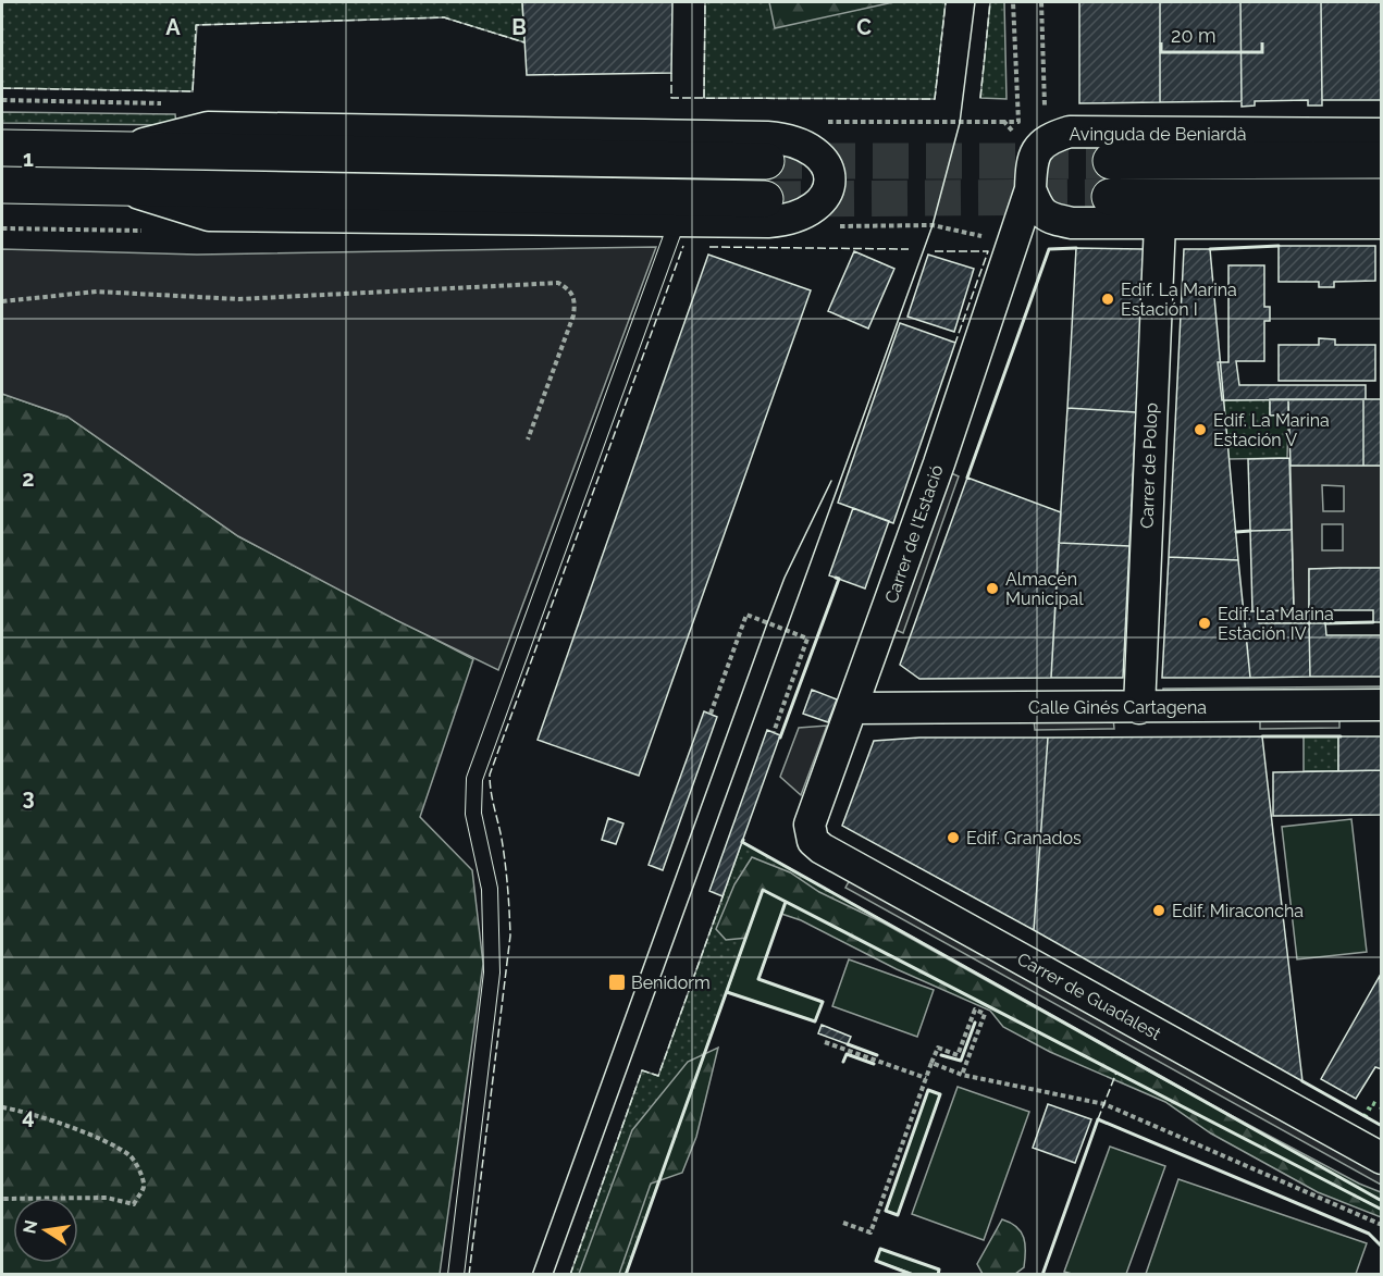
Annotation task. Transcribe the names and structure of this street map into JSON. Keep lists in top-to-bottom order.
{
  "streets": {
    "main road": ["Avinguda de Beniardà"],
    "street": [
      "Carrer de Polop",
      "Carrer de l'Estació",
      "Calle Ginés Cartagena",
      "Carrer de Guadalest"
    ]
  },
  "crossings": [
    ["Carrer de Polop", "Calle Ginés Cartagena"],
    ["Carrer de l'Estació", "Calle Ginés Cartagena"],
    ["Carrer de l'Estació", "Carrer de Guadalest"]
  ],
  "places": {
    "other": [
      "Edif. La Marina Estación I",
      "Edif. La Marina Estación V",
      "Almacén Municipal",
      "Edif. La Marina Estación IV",
      "Edif. Granados",
      "Edif. Miraconcha"
    ],
    "transit": ["Benidorm"]
  },
  "scale_bar": "20 m",
  "north": "left",
  "grid": {
    "columns": ["A", "B", "C"],
    "rows": [
      "1",
      "2",
      "3",
      "4"
    ]
  }
}
